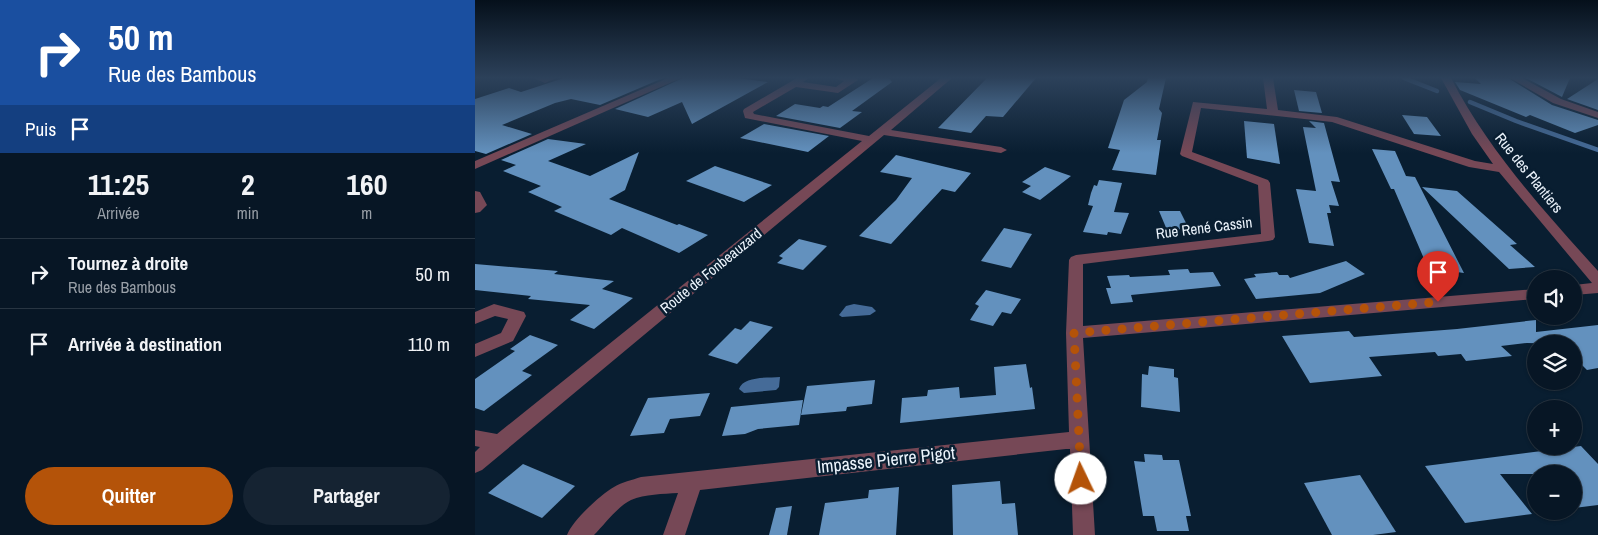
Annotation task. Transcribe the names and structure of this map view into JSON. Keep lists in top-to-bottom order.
{
  "streets": {
    "street": [
      "Rue des Plantiers",
      "Rue René Cassin",
      "Route de Fonbeauzard",
      "Impasse Pierre Pigot"
    ]
  },
  "crossings": [
    ["Rue des Plantiers", "Rue René Cassin"]
  ],
  "page": {
    "turn": ["50 m", "Rue des Bambous"],
    "then": "Puis",
    "eta": [
      "11:25",
      "Arrivée",
      "2",
      "min",
      "160",
      "m"
    ],
    "list": [
      {
        "name": "Tournez à droite",
        "note": "Rue des Bambous",
        "value": "50 m"
      },
      {
        "name": "Arrivée à destination",
        "value": "110 m"
      }
    ],
    "map_buttons": ["+", "−"],
    "buttons": ["Quitter", "Partager"]
  }
}
